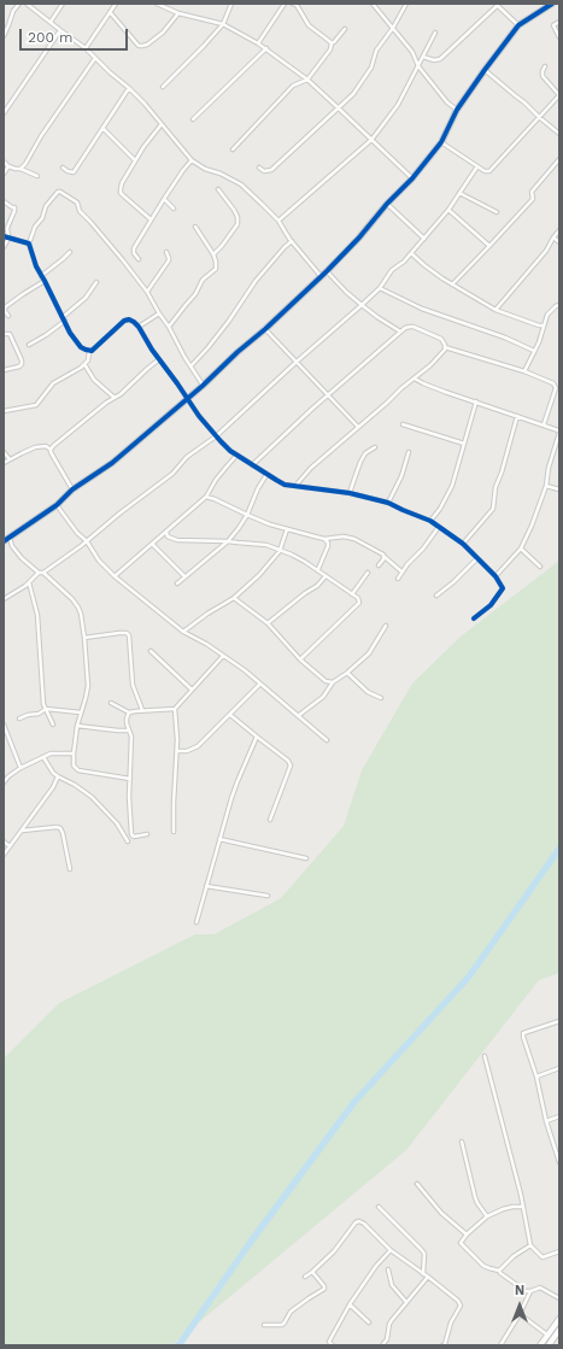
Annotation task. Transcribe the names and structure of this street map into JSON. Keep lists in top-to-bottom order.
{
  "scale_bar": "200 m",
  "north": "top"
}
